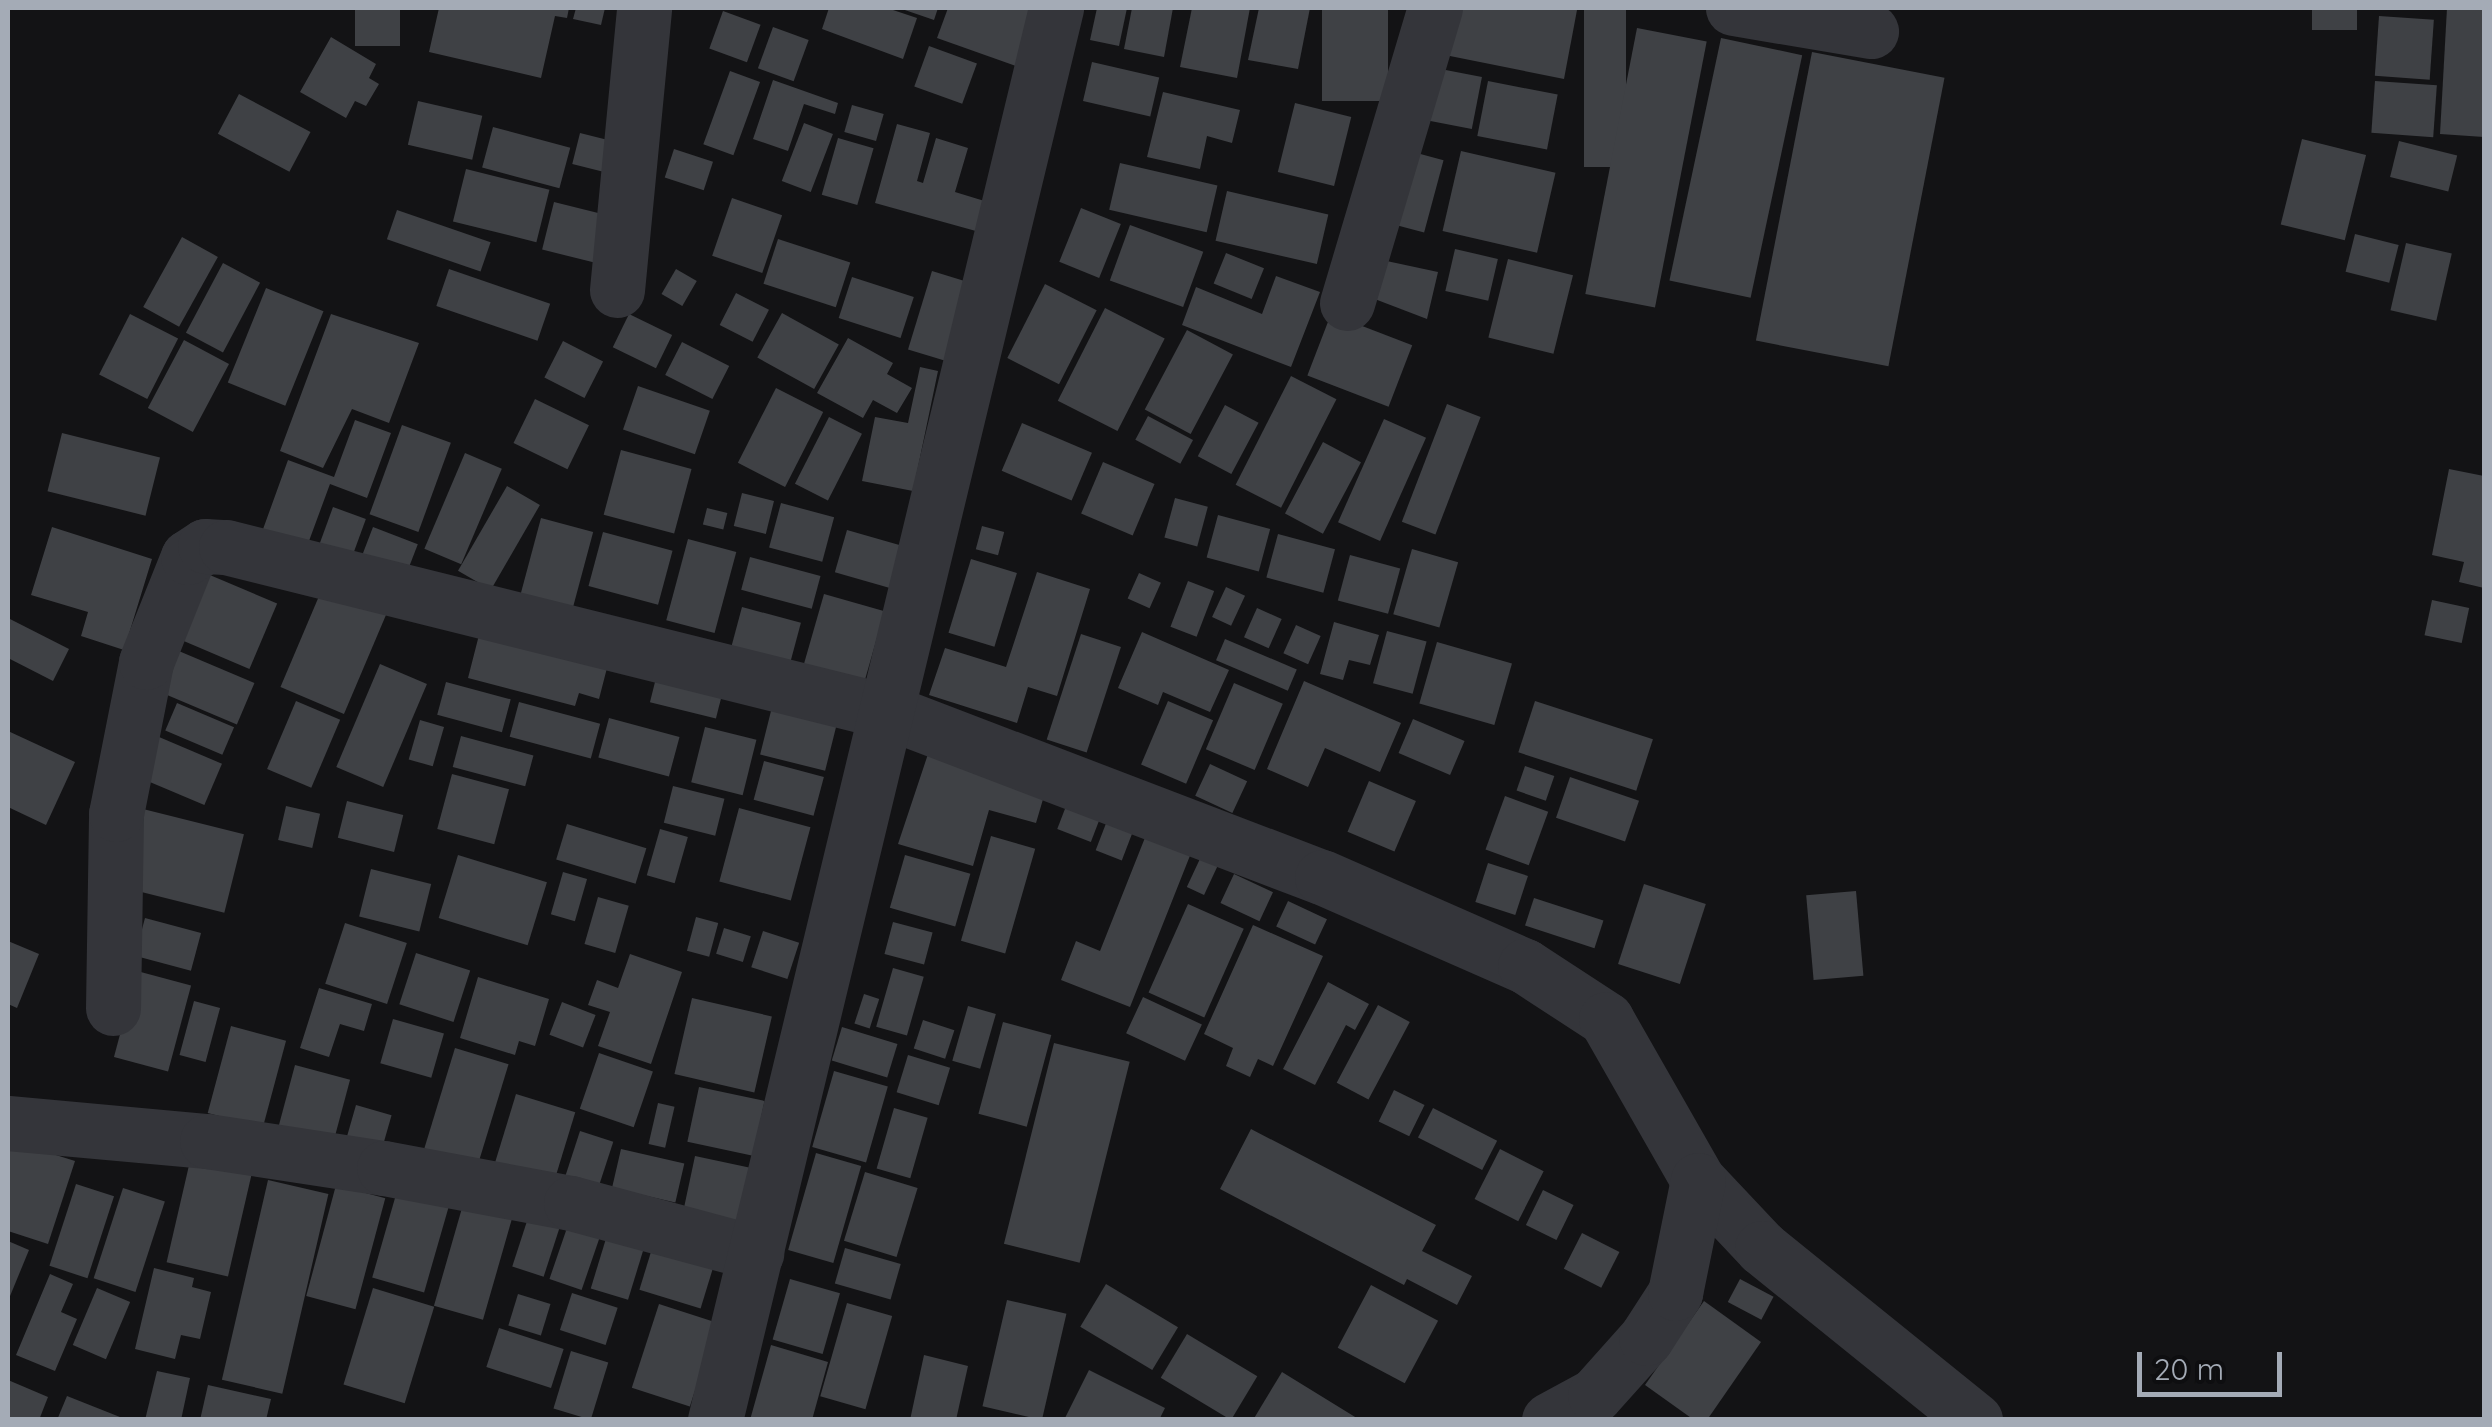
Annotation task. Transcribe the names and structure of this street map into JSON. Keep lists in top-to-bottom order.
{
  "scale_bar": "20 m"
}
